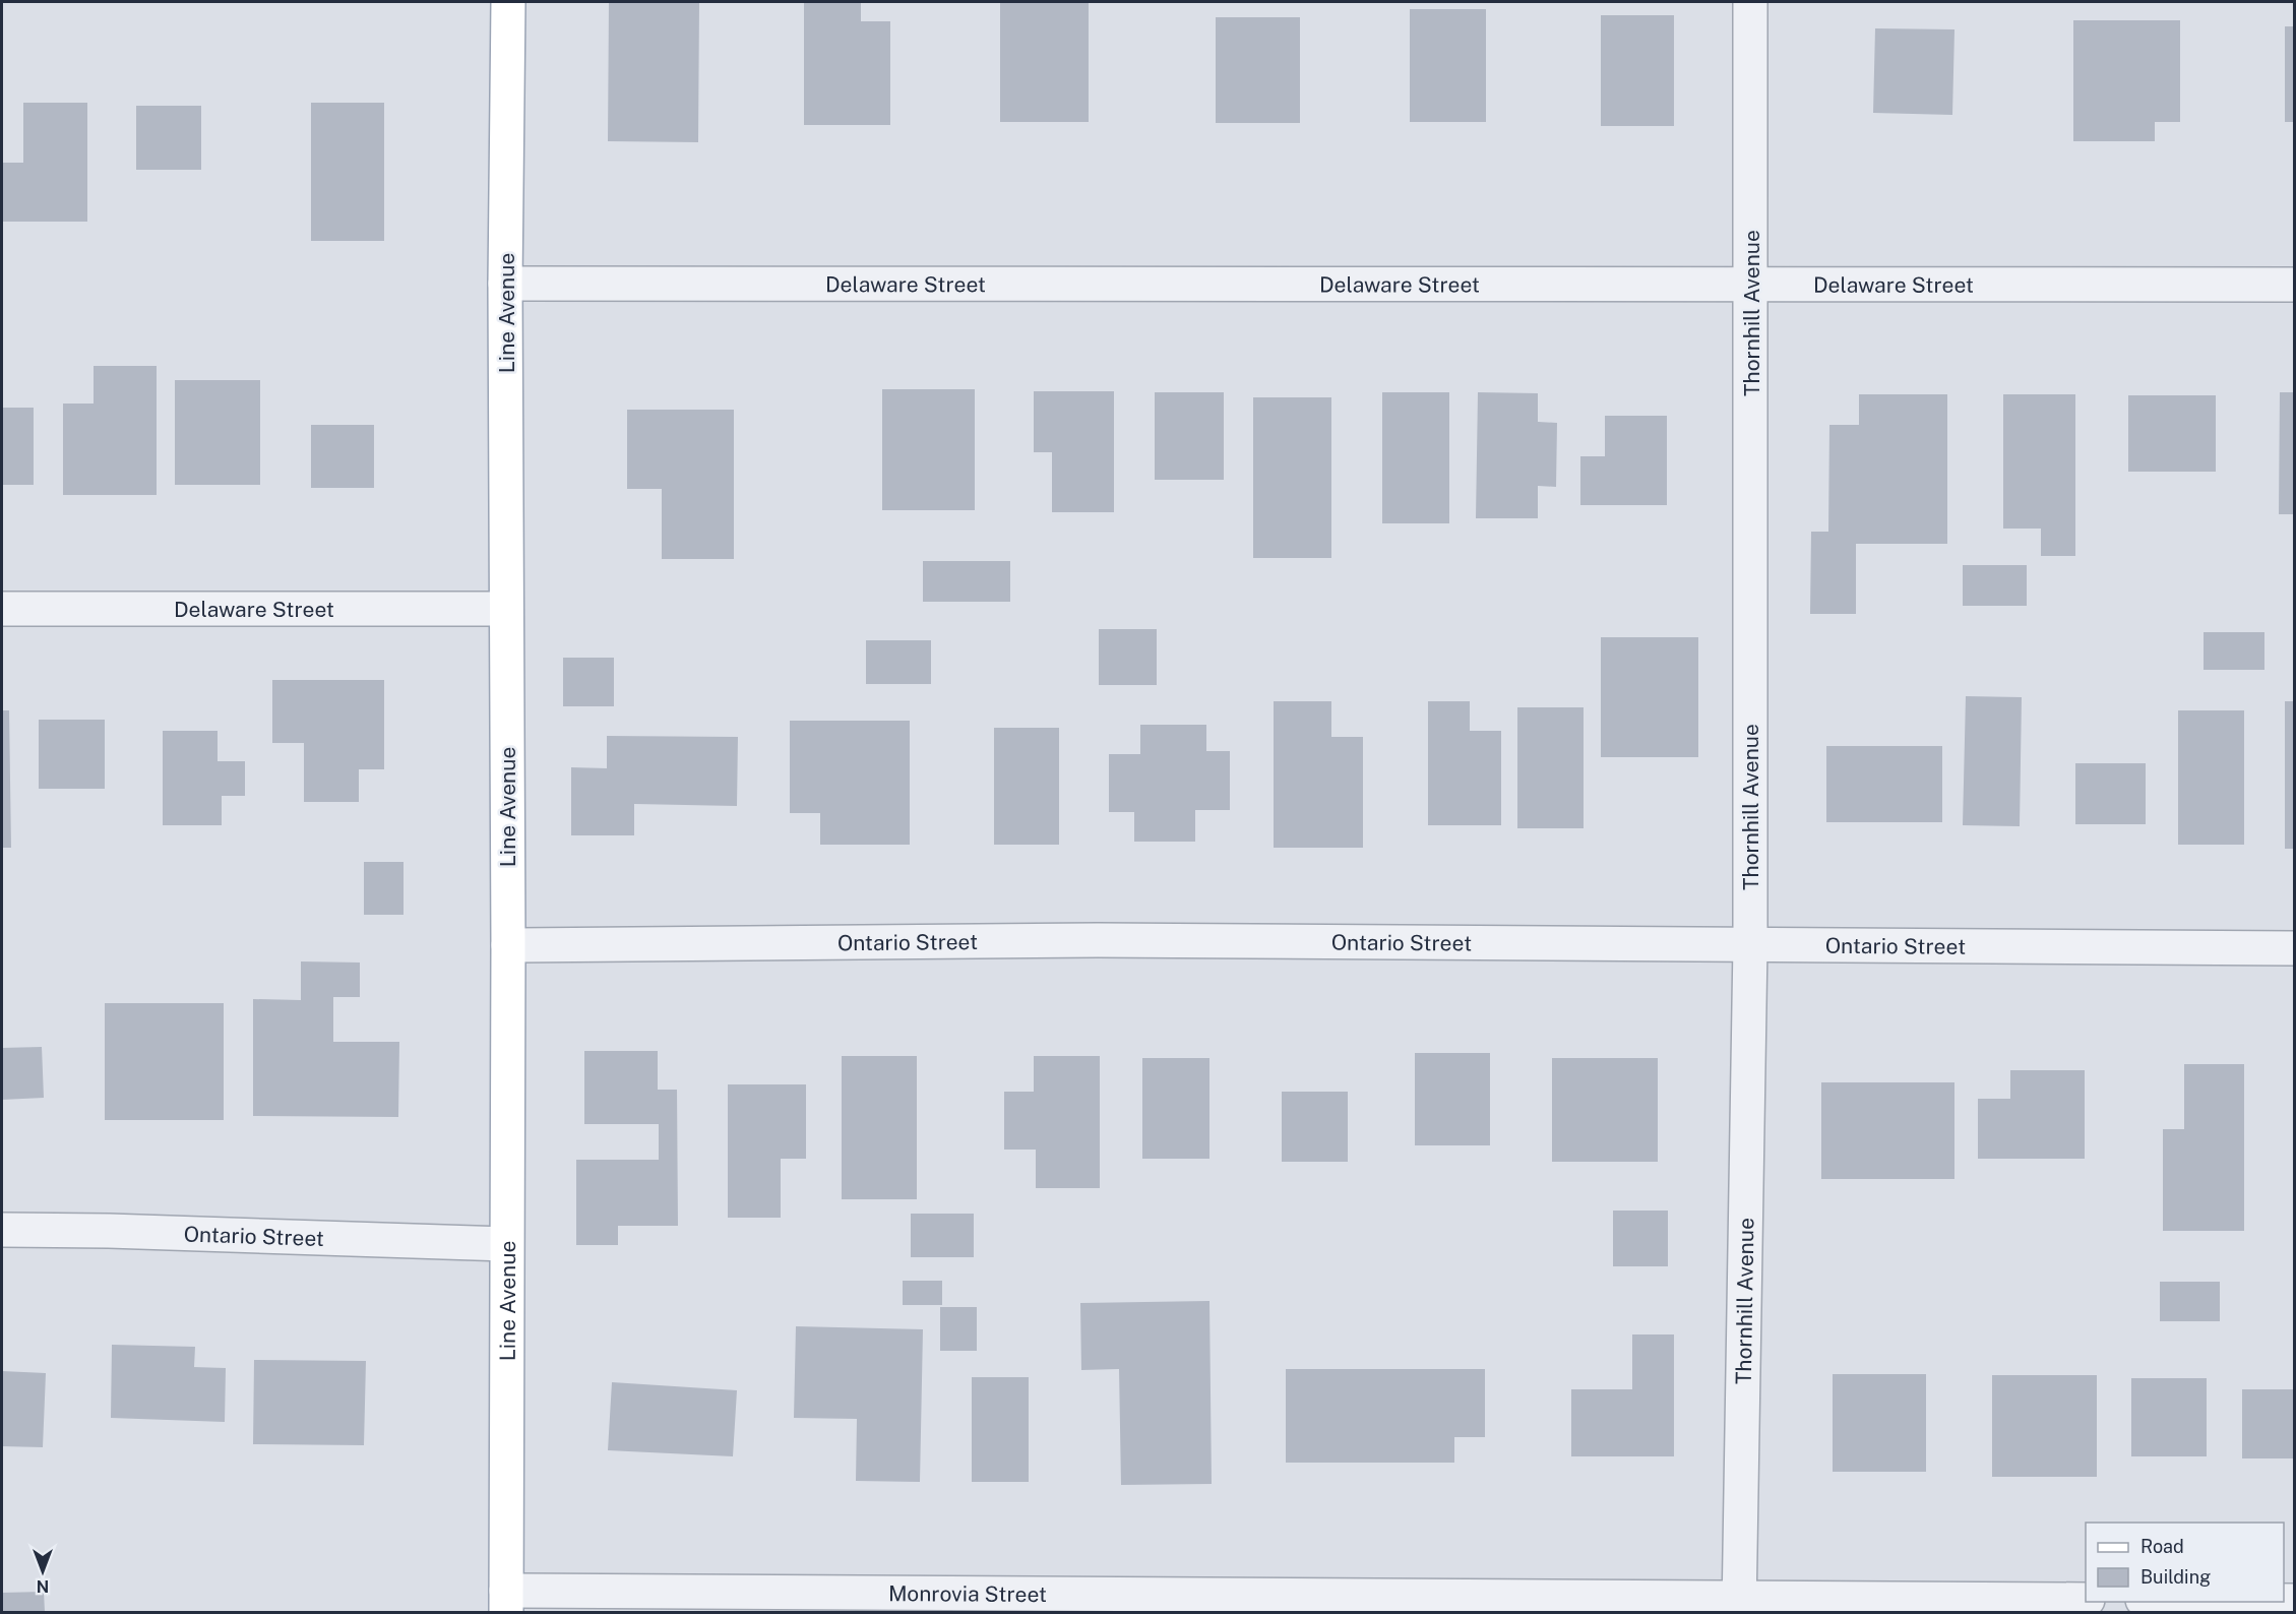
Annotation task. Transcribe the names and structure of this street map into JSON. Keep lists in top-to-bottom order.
{
  "streets": {
    "main road": ["Line Avenue"],
    "street": [
      "Delaware Street",
      "Thornhill Avenue",
      "Ontario Street",
      "Monrovia Street"
    ]
  },
  "crossings": [
    ["Delaware Street", "Line Avenue"],
    ["Delaware Street", "Thornhill Avenue"],
    ["Line Avenue", "Ontario Street"],
    ["Line Avenue", "Monrovia Street"],
    ["Thornhill Avenue", "Ontario Street"],
    ["Thornhill Avenue", "Monrovia Street"]
  ],
  "legend": ["Road", "Building"],
  "north": "bottom"
}
